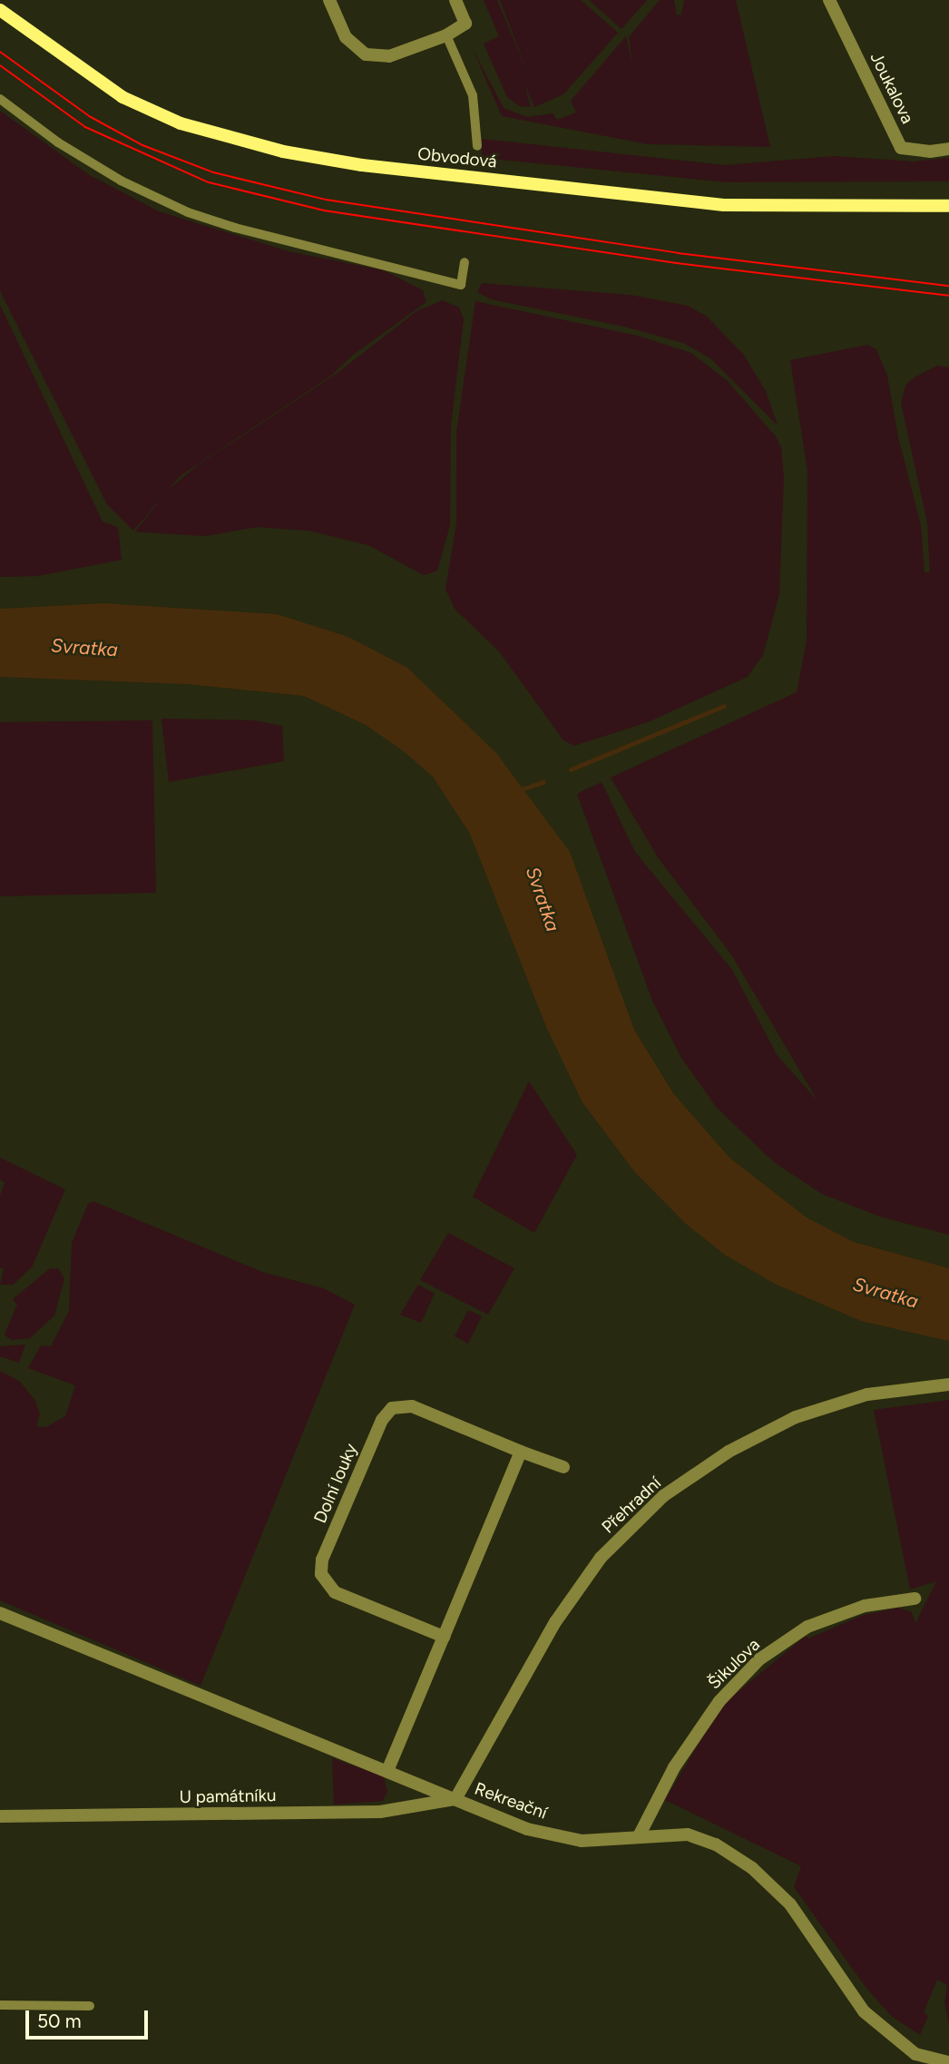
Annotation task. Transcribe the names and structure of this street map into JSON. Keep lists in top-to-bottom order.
{
  "streets": {
    "main road": ["Obvodová"],
    "street": [
      "Joukalova",
      "Dolní louky",
      "Přehradní",
      "Šikulova",
      "U památníku",
      "Rekreační"
    ]
  },
  "crossings": [
    ["Přehradní", "U památníku"],
    ["Přehradní", "Rekreační"],
    ["Šikulova", "Rekreační"],
    ["U památníku", "Rekreační"]
  ],
  "water": ["Svratka"],
  "scale_bar": "50 m"
}
